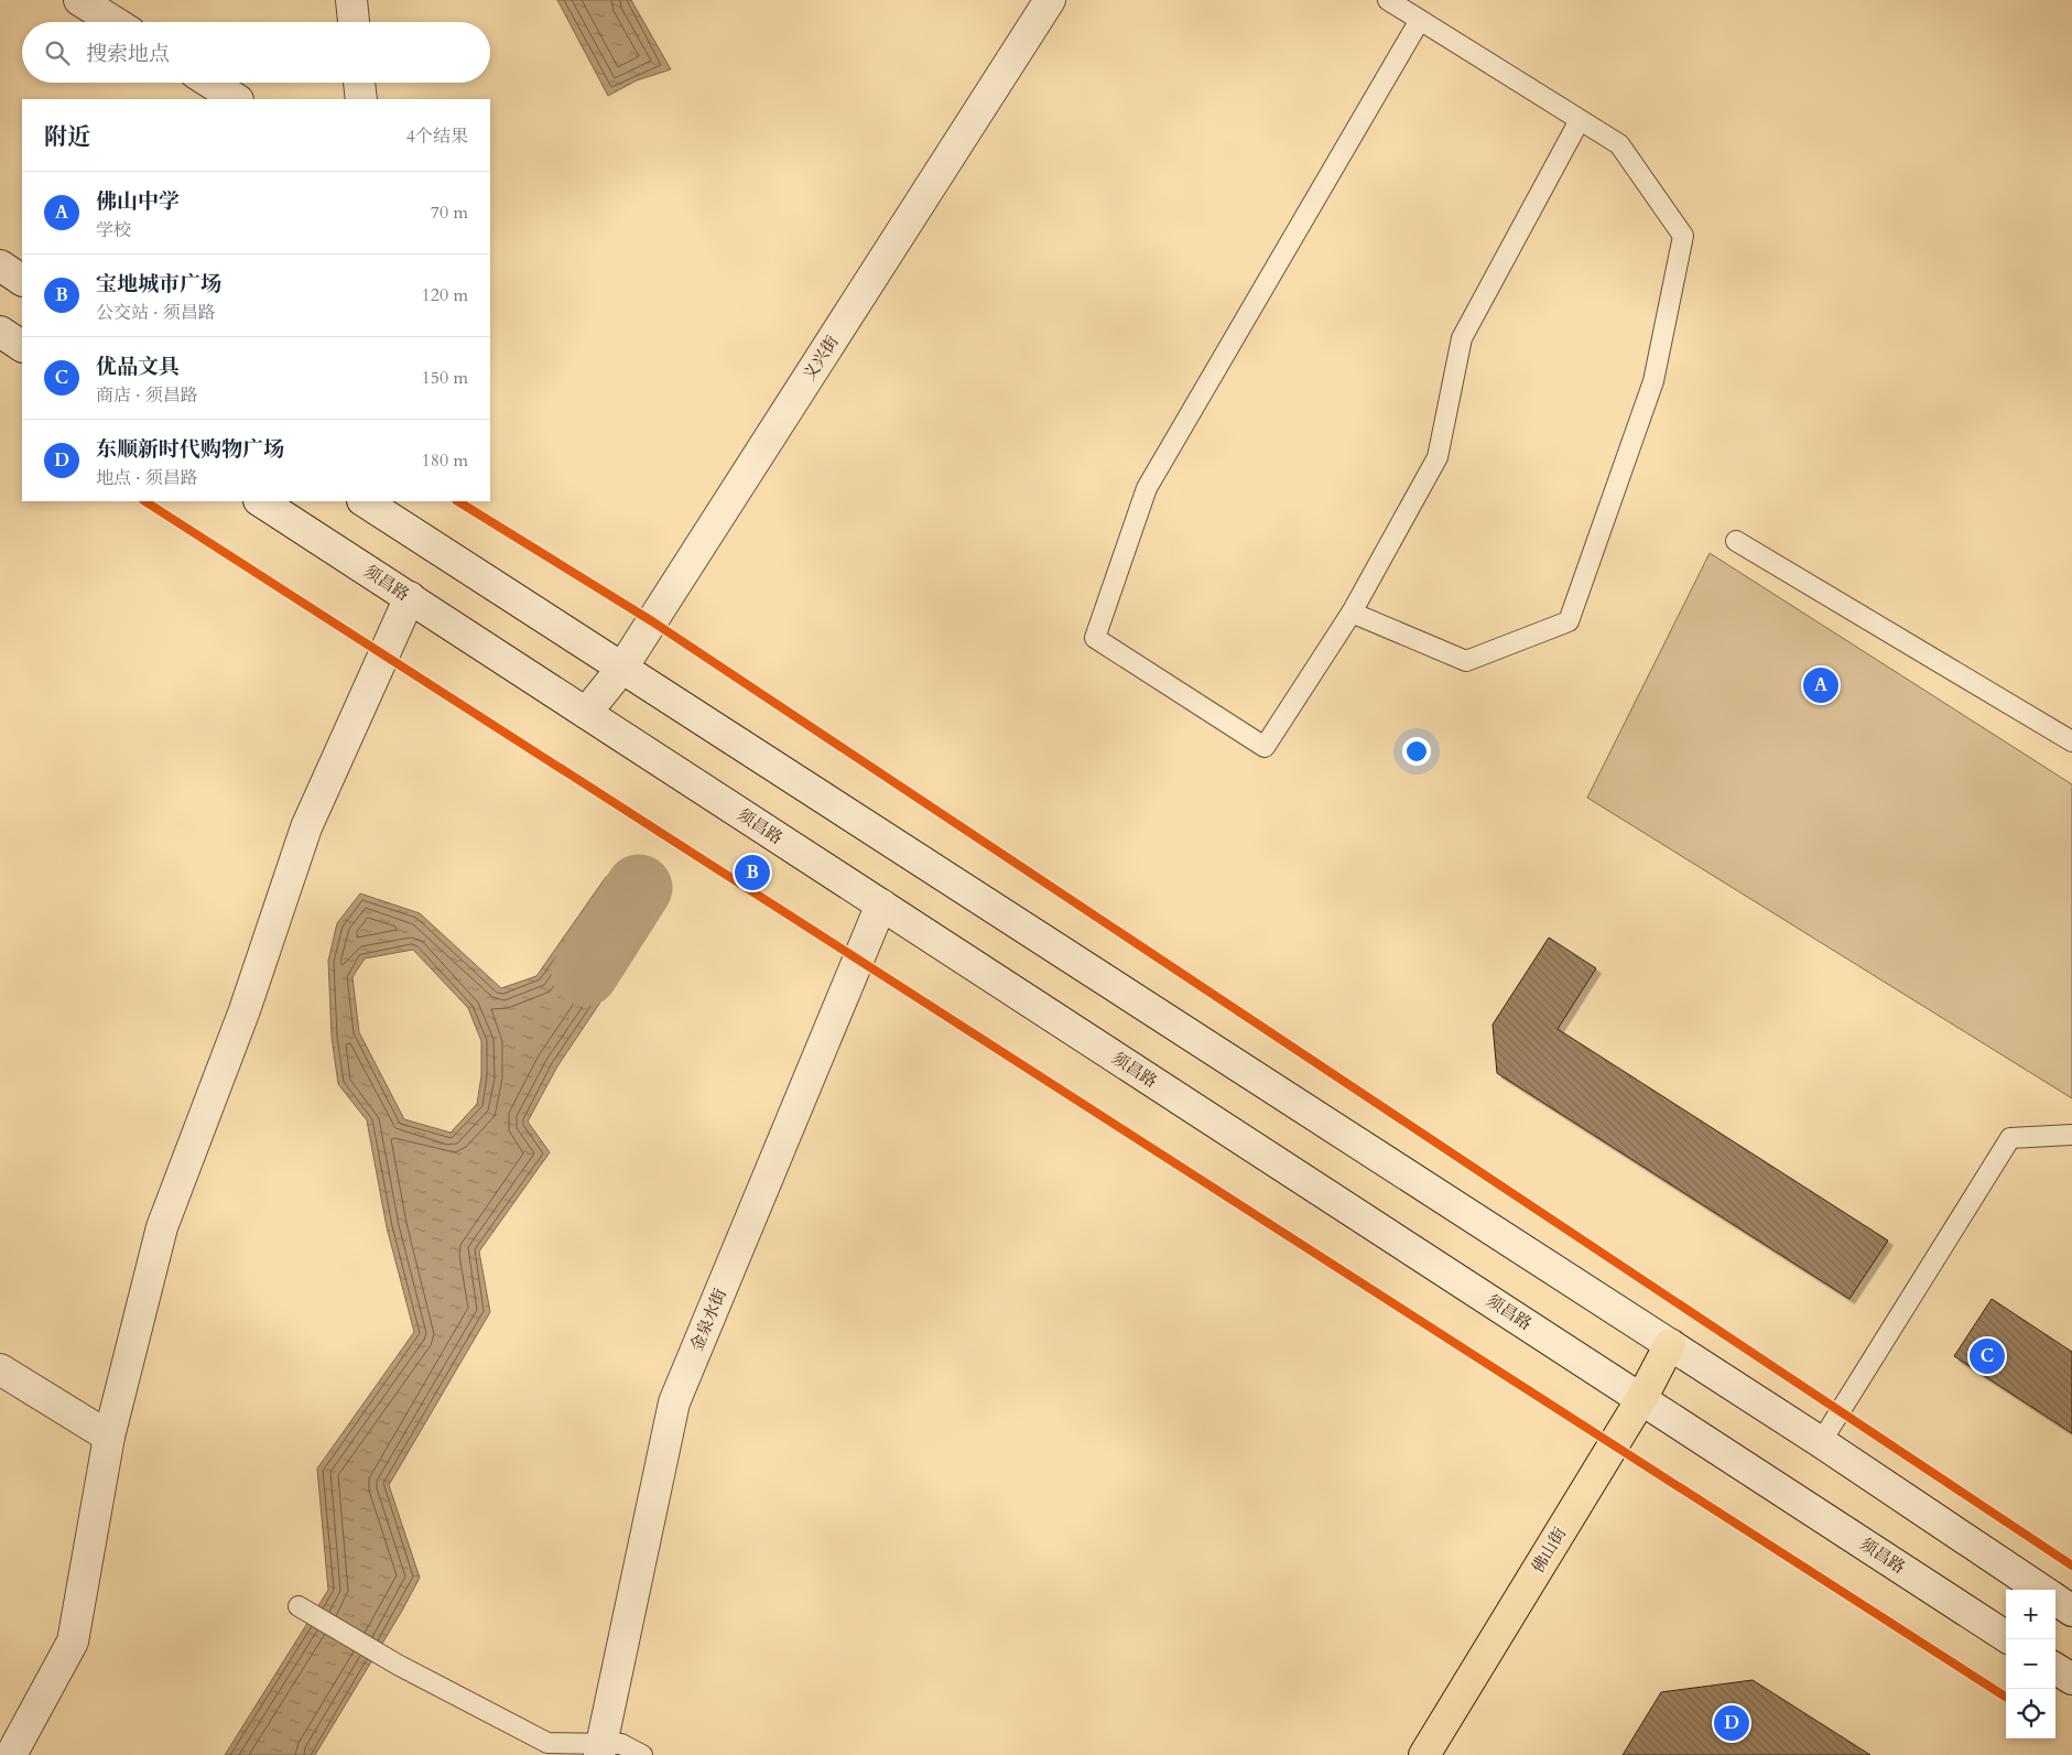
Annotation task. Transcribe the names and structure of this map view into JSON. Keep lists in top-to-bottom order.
{
  "streets": {
    "main road": [
      "义兴街",
      "须昌路",
      "金泉水街",
      "佛山街"
    ]
  },
  "crossings": [
    ["义兴街", "须昌路"],
    ["须昌路", "金泉水街"],
    ["须昌路", "佛山街"]
  ],
  "page": {
    "search": "搜索地点",
    "heading": ["附近", "4个结果"],
    "list": [
      {
        "mark": "A",
        "name": "佛山中学",
        "note": "学校",
        "value": "70 m"
      },
      {
        "mark": "B",
        "name": "宝地城市广场",
        "note": "公交站 · 须昌路",
        "value": "120 m"
      },
      {
        "mark": "C",
        "name": "优品文具",
        "note": "商店 · 须昌路",
        "value": "150 m"
      },
      {
        "mark": "D",
        "name": "东顺新时代购物广场",
        "note": "地点 · 须昌路",
        "value": "180 m"
      }
    ],
    "pins": [
      "A",
      "B",
      "C",
      "D"
    ],
    "map_buttons": ["+", "−"]
  }
}
